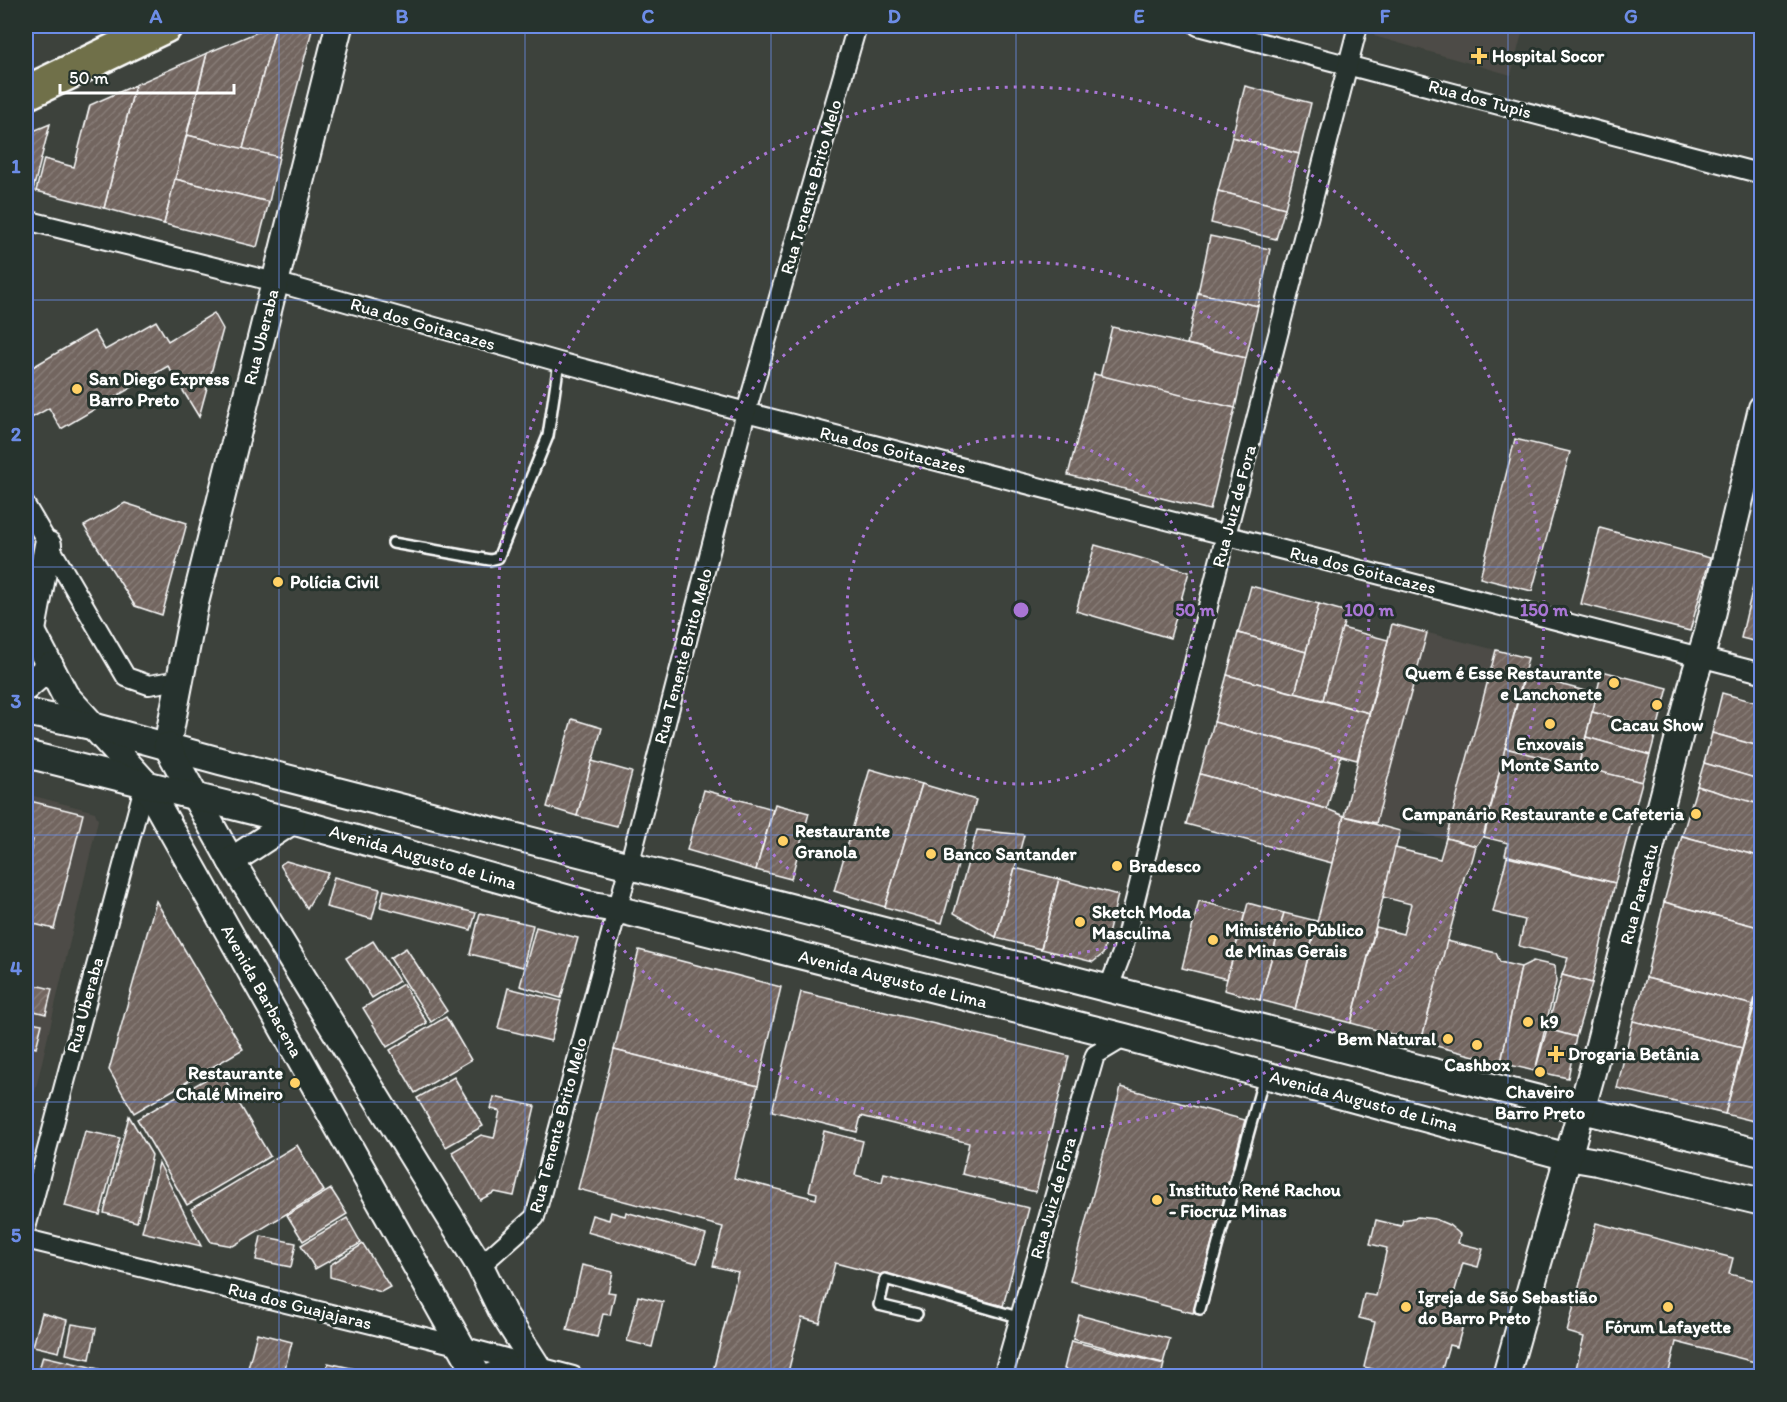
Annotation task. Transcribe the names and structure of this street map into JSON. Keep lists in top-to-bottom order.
{
  "streets": {
    "main road": [
      "Rua Uberaba",
      "Avenida Augusto de Lima",
      "Rua Paracatu",
      "Avenida Barbacena"
    ],
    "street": [
      "Rua dos Tupis",
      "Rua Tenente Brito Melo",
      "Rua dos Goitacazes",
      "Rua Juiz de Fora",
      "Rua dos Guajajaras"
    ]
  },
  "crossings": [
    ["Rua dos Tupis", "Rua Juiz de Fora"],
    ["Rua Tenente Brito Melo", "Rua dos Goitacazes"],
    ["Rua Tenente Brito Melo", "Avenida Augusto de Lima"],
    ["Rua dos Goitacazes", "Rua Uberaba"],
    ["Rua dos Goitacazes", "Rua Juiz de Fora"],
    ["Rua dos Goitacazes", "Rua Paracatu"],
    ["Rua Uberaba", "Avenida Augusto de Lima"],
    ["Rua Uberaba", "Avenida Barbacena"],
    ["Rua Juiz de Fora", "Avenida Augusto de Lima"],
    ["Avenida Augusto de Lima", "Rua Paracatu"],
    ["Avenida Augusto de Lima", "Avenida Barbacena"],
    ["Avenida Barbacena", "Rua dos Guajajaras"]
  ],
  "places": {
    "health": ["Hospital Socor", "Drogaria Betânia"],
    "other": [
      "San Diego Express Barro Preto",
      "Polícia Civil",
      "Quem é Esse Restaurante e Lanchonete",
      "Cacau Show",
      "Enxovais Monte Santo",
      "Campanário Restaurante e Cafeteria",
      "Restaurante Granola",
      "Banco Santander",
      "Bradesco",
      "Sketch Moda Masculina",
      "Ministério Público de Minas Gerais",
      "k9",
      "Bem Natural",
      "Cashbox",
      "Chaveiro Barro Preto",
      "Restaurante Chalé Mineiro",
      "Instituto René Rachou - Fiocruz Minas",
      "Igreja de São Sebastião do Barro Preto",
      "Fórum Lafayette"
    ]
  },
  "scale_bar": "50 m",
  "grid": {
    "columns": [
      "A",
      "B",
      "C",
      "D",
      "E",
      "F",
      "G"
    ],
    "rows": [
      "1",
      "2",
      "3",
      "4",
      "5"
    ]
  },
  "rings": ["50 m", "100 m", "150 m"]
}
